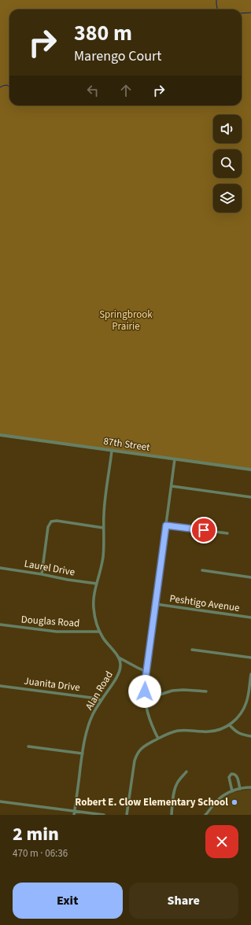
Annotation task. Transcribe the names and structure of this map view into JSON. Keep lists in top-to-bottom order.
{
  "streets": {
    "street": [
      "87th Street",
      "Laurel Drive",
      "Peshtigo Avenue",
      "Douglas Road",
      "Juanita Drive",
      "Alan Road"
    ]
  },
  "crossings": [
    ["Juanita Drive", "Alan Road"]
  ],
  "parks": ["Springbrook Prairie"],
  "places": ["Robert E. Clow Elementary School"],
  "page": {
    "turn": ["380 m", "Marengo Court"],
    "heading": ["2 min", "470 m · 06:36"],
    "buttons": ["Exit", "Share"]
  }
}
